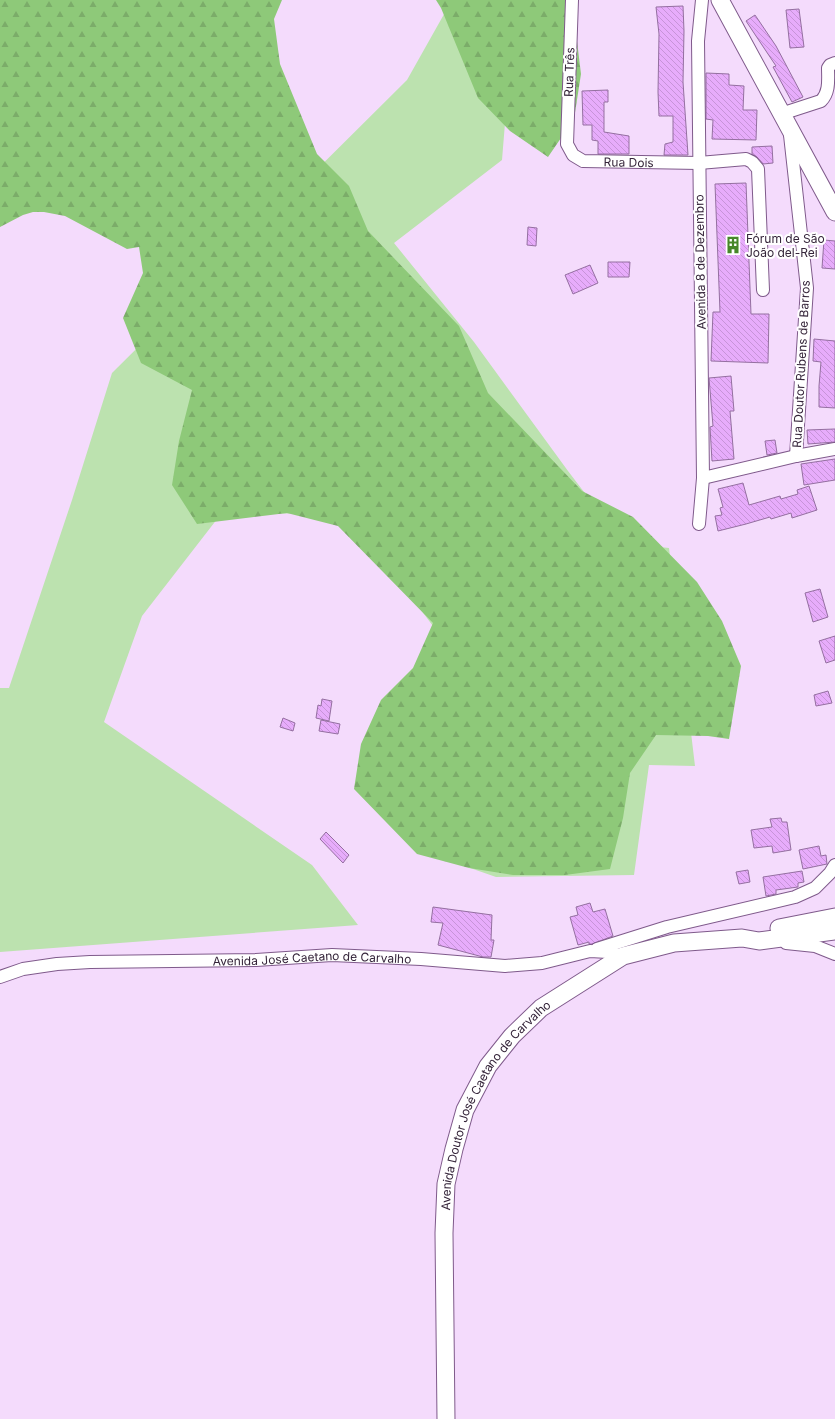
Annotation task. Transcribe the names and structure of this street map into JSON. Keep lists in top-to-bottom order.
{
  "streets": {
    "main road": ["Avenida Doutor José Caetano de Carvalho"],
    "street": [
      "Rua Três",
      "Rua Dois",
      "Avenida 8 de Dezembro",
      "Rua Doutor Rubens de Barros",
      "Avenida José Caetano de Carvalho"
    ]
  },
  "crossings": [
    ["Rua Três", "Rua Dois"],
    ["Rua Dois", "Avenida 8 de Dezembro"],
    ["Avenida José Caetano de Carvalho", "Avenida Doutor José Caetano de Carvalho"]
  ],
  "places": {
    "building": ["Fórum de São João del-Rei"]
  }
}
